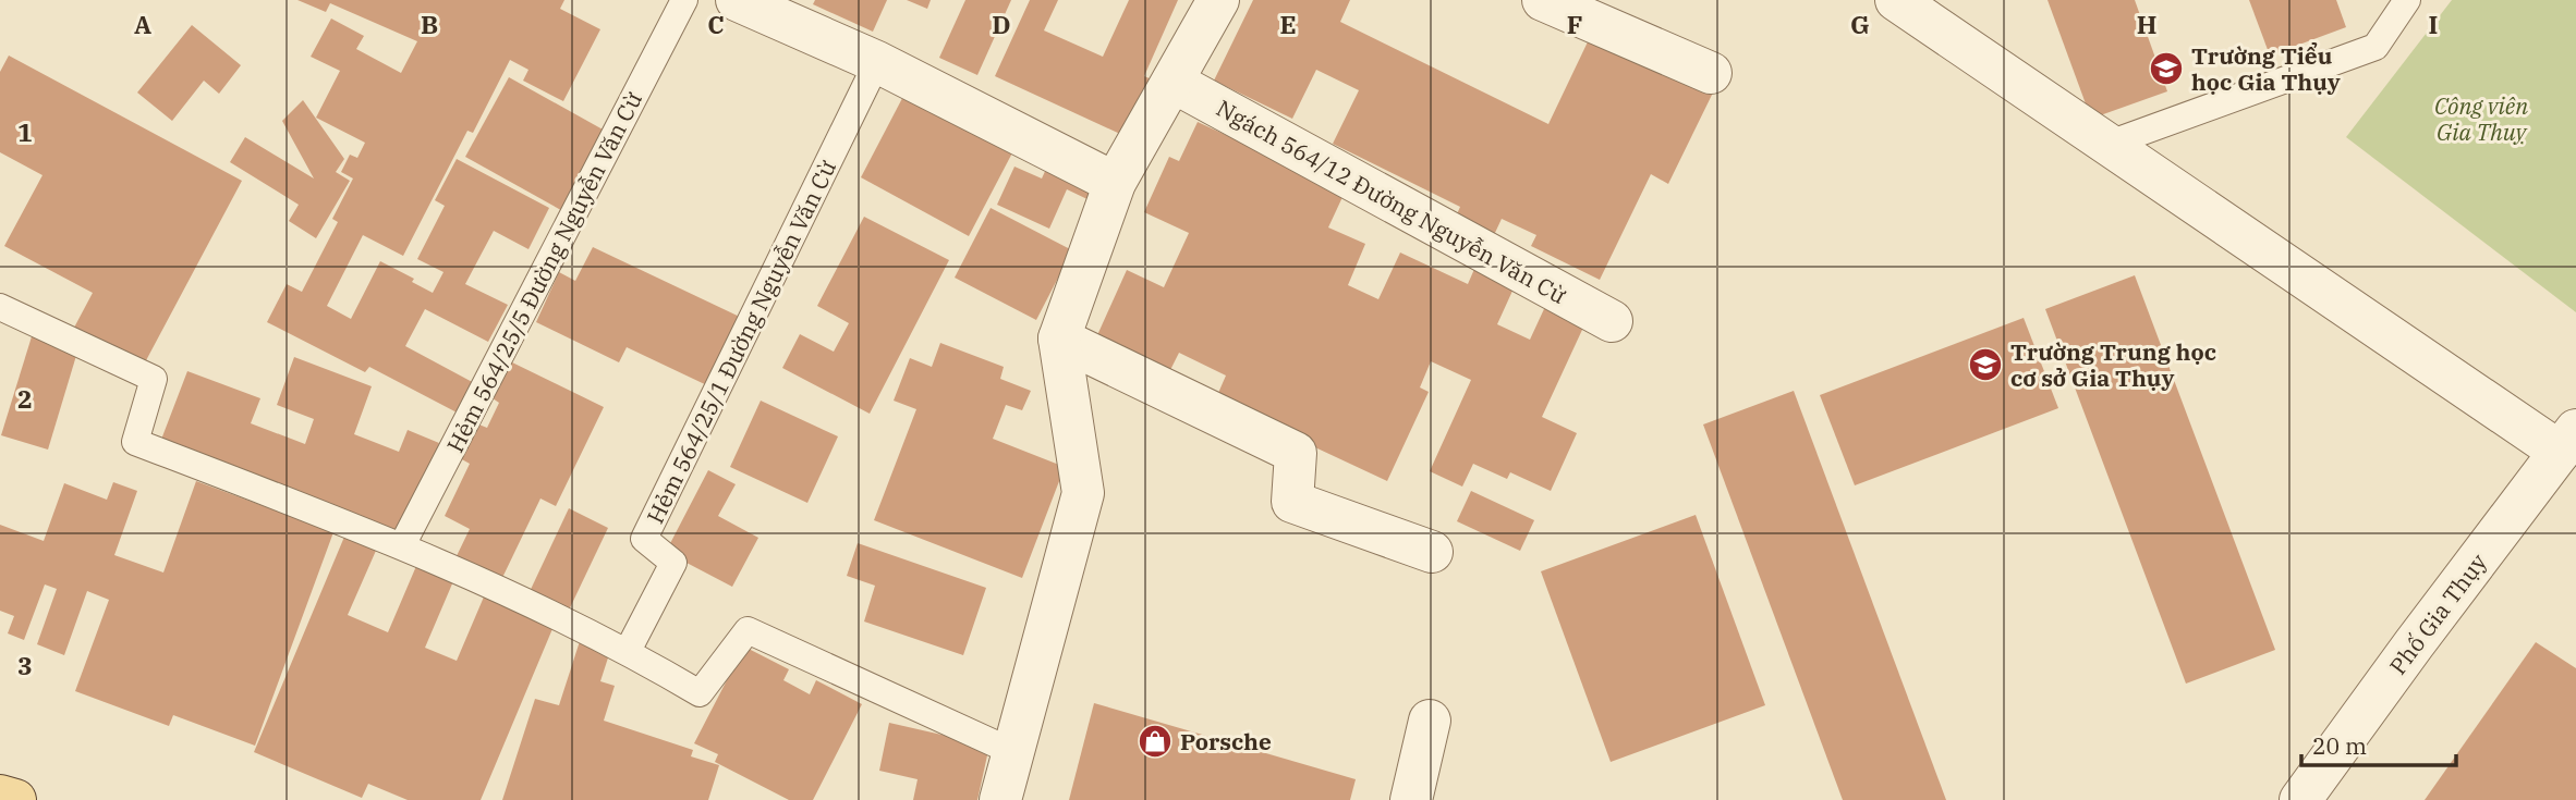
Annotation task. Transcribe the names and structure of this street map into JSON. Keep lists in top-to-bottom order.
{
  "streets": {
    "street": ["Ngách 564/12 Đường Nguyễn Văn Cừ", "Phố Gia Thụy"],
    "lane": ["Hẻm 564/25/5 Đường Nguyễn Văn Cừ", "Hẻm 564/25/1 Đường Nguyễn Văn Cừ"]
  },
  "parks": ["Công viên Gia Thuỵ"],
  "places": {
    "school or university": ["Trường Tiểu học Gia Thụy", "Trường Trung học cơ sở Gia Thụy"],
    "shop": ["Porsche"]
  },
  "scale_bar": "20 m",
  "grid": {
    "columns": [
      "A",
      "B",
      "C",
      "D",
      "E",
      "F",
      "G",
      "H",
      "I"
    ],
    "rows": ["1", "2", "3"]
  }
}
